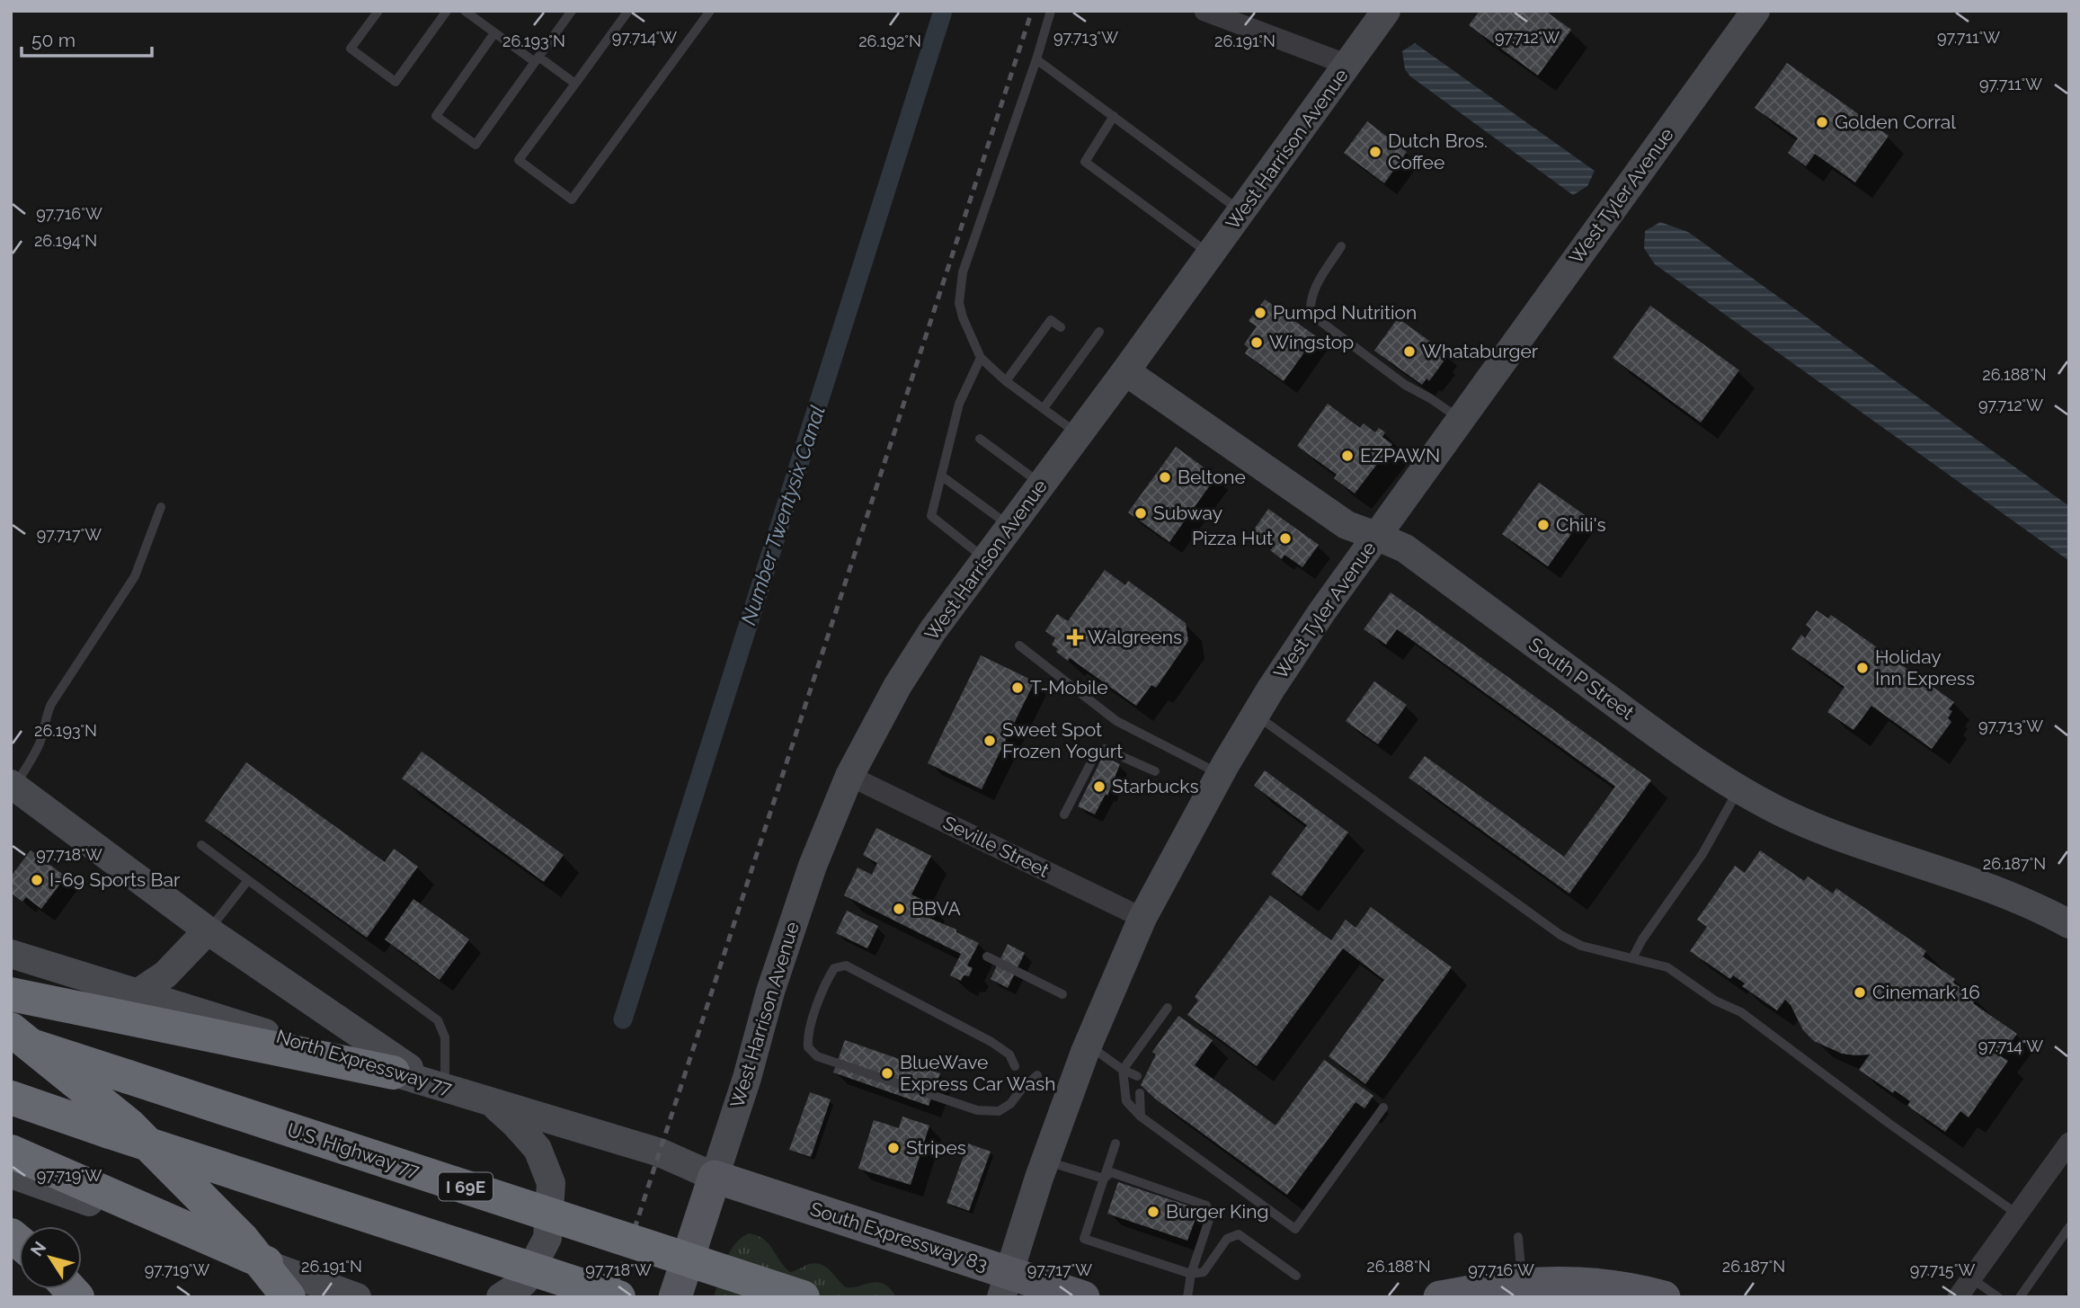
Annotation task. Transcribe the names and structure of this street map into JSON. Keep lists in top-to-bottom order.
{
  "streets": {
    "highway": ["U.S. Highway 77", "I 69E"],
    "main road": [
      "West Harrison Avenue",
      "West Tyler Avenue",
      "South P Street",
      "North Expressway 77",
      "South Expressway 83"
    ],
    "street": ["Seville Street"]
  },
  "crossings": [
    ["West Harrison Avenue", "South P Street"],
    ["West Harrison Avenue", "Seville Street"],
    ["West Harrison Avenue", "North Expressway 77"],
    ["West Harrison Avenue", "South Expressway 83"],
    ["West Tyler Avenue", "South P Street"],
    ["West Tyler Avenue", "Seville Street"],
    ["West Tyler Avenue", "South Expressway 83"],
    ["North Expressway 77", "South Expressway 83"]
  ],
  "water": ["Number Twentysix Canal"],
  "places": {
    "other": [
      "Golden Corral",
      "Dutch Bros. Coffee",
      "Pumpd Nutrition",
      "Wingstop",
      "Whataburger",
      "EZPAWN",
      "Beltone",
      "Subway",
      "Chili's",
      "Pizza Hut",
      "Holiday Inn Express",
      "T-Mobile",
      "Sweet Spot Frozen Yogurt",
      "Starbucks",
      "I-69 Sports Bar",
      "BBVA",
      "Cinemark 16",
      "BlueWave Express Car Wash",
      "Stripes",
      "Burger King"
    ],
    "health": ["Walgreens"]
  },
  "scale_bar": "50 m",
  "north": "top left",
  "coordinates": [
    "97.711°W",
    "97.714°W",
    "97.713°W",
    "97.712°W",
    "26.193°N",
    "26.192°N",
    "26.191°N",
    "97.716°W",
    "26.194°N",
    "26.188°N",
    "97.717°W",
    "97.718°W",
    "26.187°N",
    "97.719°W",
    "97.715°W"
  ]
}
